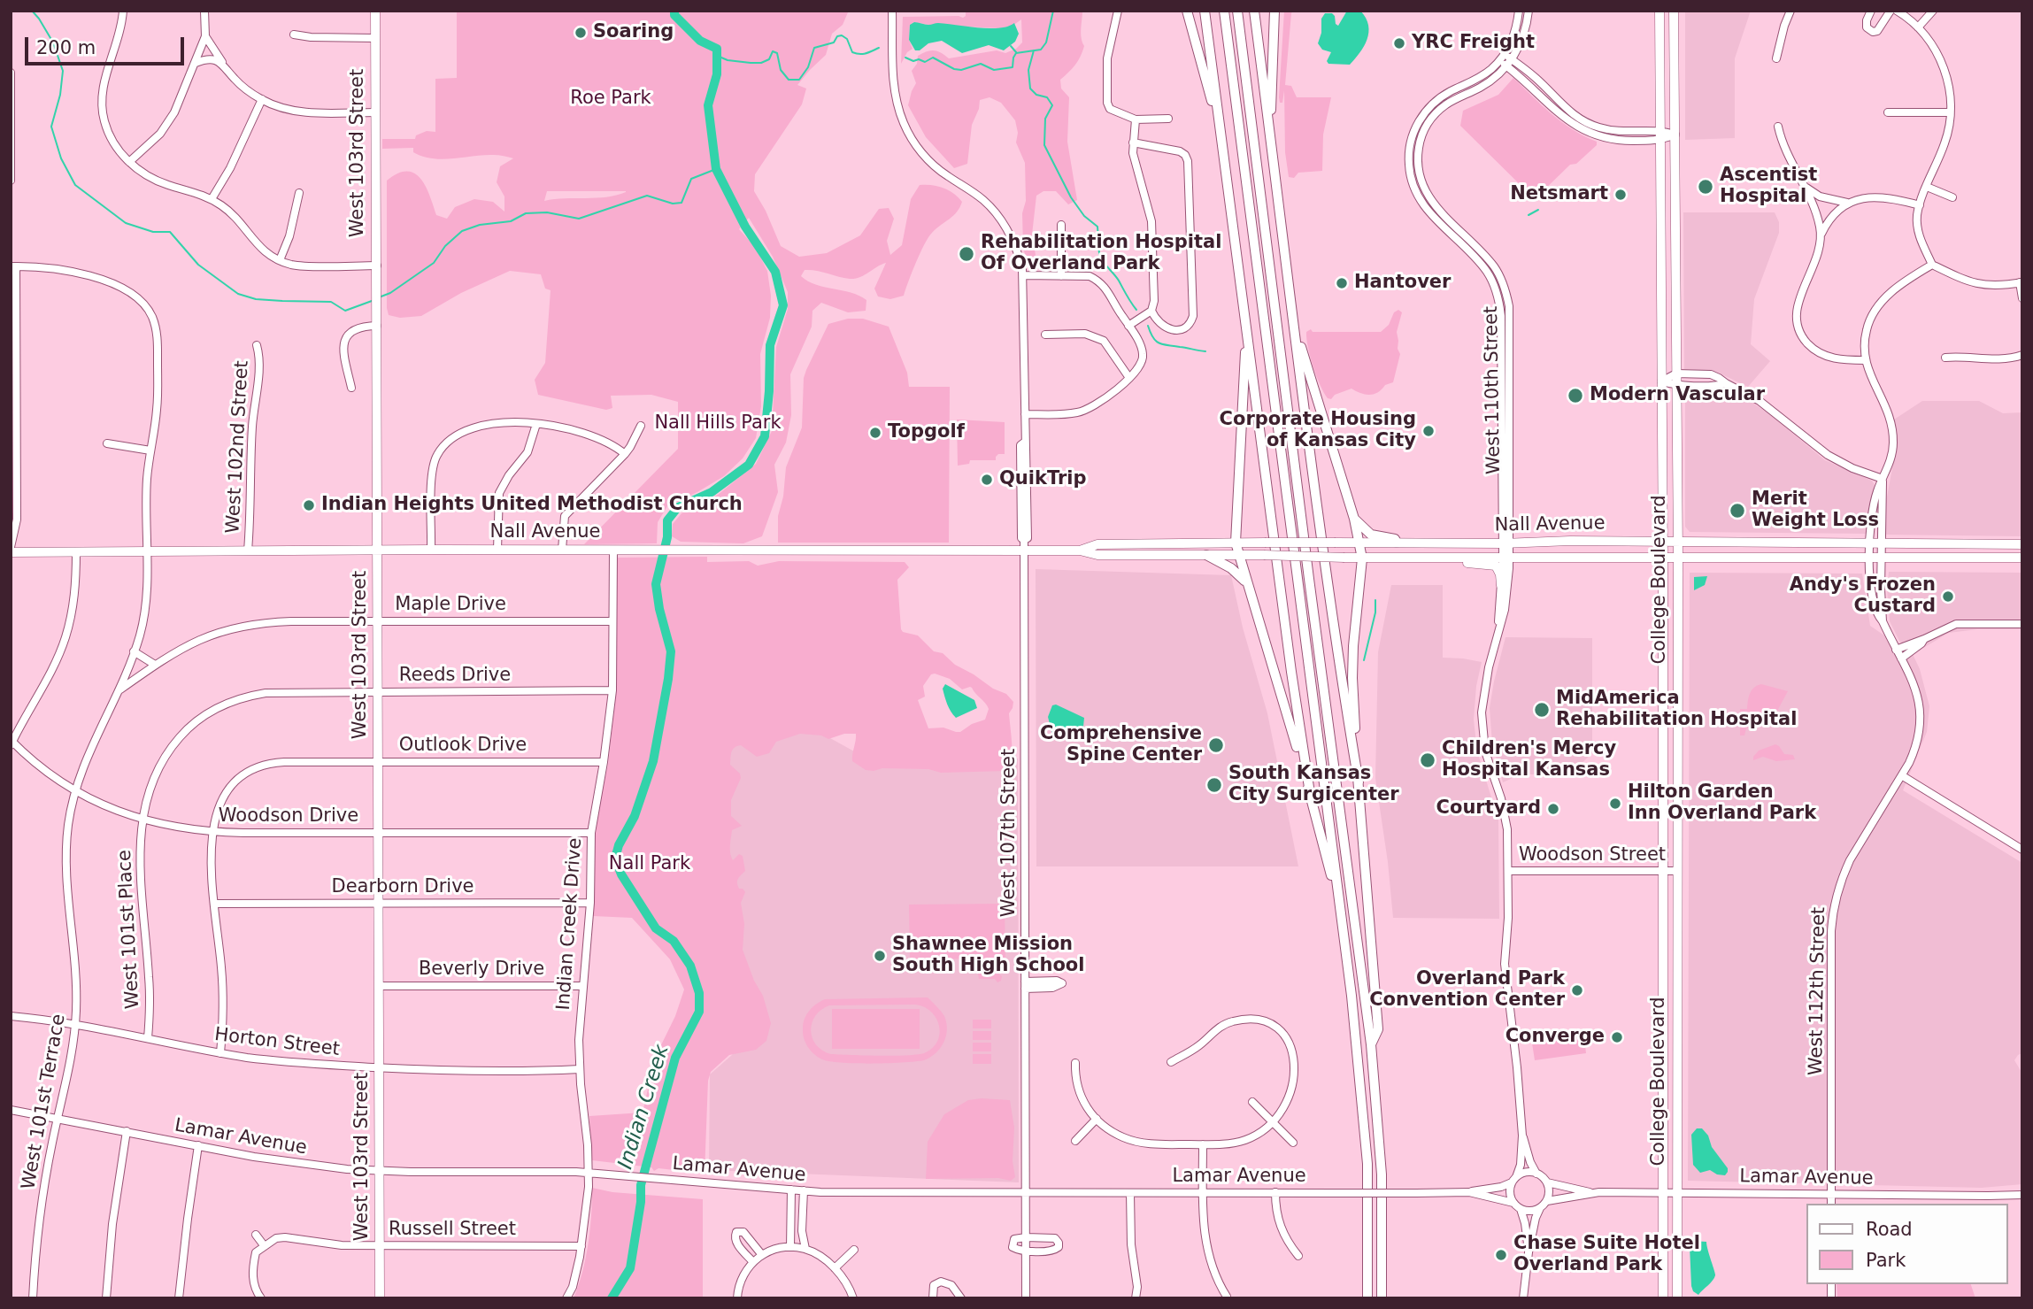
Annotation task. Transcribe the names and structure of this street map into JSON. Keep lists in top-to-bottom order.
{
  "streets": {
    "main road": ["West 103rd Street", "Nall Avenue", "College Boulevard"],
    "street": [
      "West 110th Street",
      "West 102nd Street",
      "Maple Drive",
      "Reeds Drive",
      "Outlook Drive",
      "Woodson Drive",
      "West 107th Street",
      "Woodson Street",
      "Dearborn Drive",
      "Indian Creek Drive",
      "West 101st Place",
      "Beverly Drive",
      "West 112th Street",
      "Horton Street",
      "West 101st Terrace",
      "Lamar Avenue",
      "Russell Street"
    ]
  },
  "crossings": [
    ["West 103rd Street", "Nall Avenue"],
    ["West 103rd Street", "Maple Drive"],
    ["West 103rd Street", "Reeds Drive"],
    ["West 103rd Street", "Outlook Drive"],
    ["West 103rd Street", "Woodson Drive"],
    ["West 103rd Street", "Dearborn Drive"],
    ["West 103rd Street", "Beverly Drive"],
    ["West 103rd Street", "Horton Street"],
    ["West 103rd Street", "Lamar Avenue"],
    ["West 103rd Street", "Russell Street"],
    ["West 110th Street", "Nall Avenue"],
    ["West 110th Street", "Woodson Street"],
    ["West 110th Street", "Lamar Avenue"],
    ["West 102nd Street", "Nall Avenue"],
    ["Nall Avenue", "College Boulevard"],
    ["Nall Avenue", "West 107th Street"],
    ["Nall Avenue", "Indian Creek Drive"],
    ["Nall Avenue", "West 112th Street"],
    ["Nall Avenue", "West 101st Terrace"],
    ["College Boulevard", "Woodson Street"],
    ["College Boulevard", "Lamar Avenue"],
    ["Maple Drive", "Indian Creek Drive"],
    ["Maple Drive", "West 101st Terrace"],
    ["Reeds Drive", "Woodson Drive"],
    ["Reeds Drive", "Indian Creek Drive"],
    ["Reeds Drive", "West 101st Place"],
    ["Outlook Drive", "Woodson Drive"],
    ["Outlook Drive", "Indian Creek Drive"],
    ["Woodson Drive", "Indian Creek Drive"],
    ["Woodson Drive", "West 101st Place"],
    ["Woodson Drive", "West 101st Terrace"],
    ["West 107th Street", "Lamar Avenue"],
    ["Dearborn Drive", "Indian Creek Drive"],
    ["Indian Creek Drive", "Beverly Drive"],
    ["Indian Creek Drive", "Horton Street"],
    ["Indian Creek Drive", "Lamar Avenue"],
    ["Indian Creek Drive", "Russell Street"],
    ["West 101st Place", "Horton Street"],
    ["West 112th Street", "Lamar Avenue"],
    ["Horton Street", "West 101st Terrace"],
    ["West 101st Terrace", "Lamar Avenue"]
  ],
  "water": ["Indian Creek"],
  "parks": ["Roe Park", "Nall Hills Park", "Nall Park"],
  "places": [
    "Soaring",
    "YRC Freight",
    "Ascentist Hospital",
    "Netsmart",
    "Rehabilitation Hospital Of Overland Park",
    "Hantover",
    "Modern Vascular",
    "Corporate Housing of Kansas City",
    "Topgolf",
    "QuikTrip",
    "Indian Heights United Methodist Church",
    "Merit Weight Loss",
    "Andy's Frozen Custard",
    "MidAmerica Rehabilitation Hospital",
    "Comprehensive Spine Center",
    "Children's Mercy Hospital Kansas",
    "South Kansas City Surgicenter",
    "Hilton Garden Inn Overland Park",
    "Courtyard",
    "Shawnee Mission South High School",
    "Overland Park Convention Center",
    "Converge",
    "Chase Suite Hotel Overland Park"
  ],
  "legend": ["Road", "Park"],
  "scale_bar": "200 m"
}
